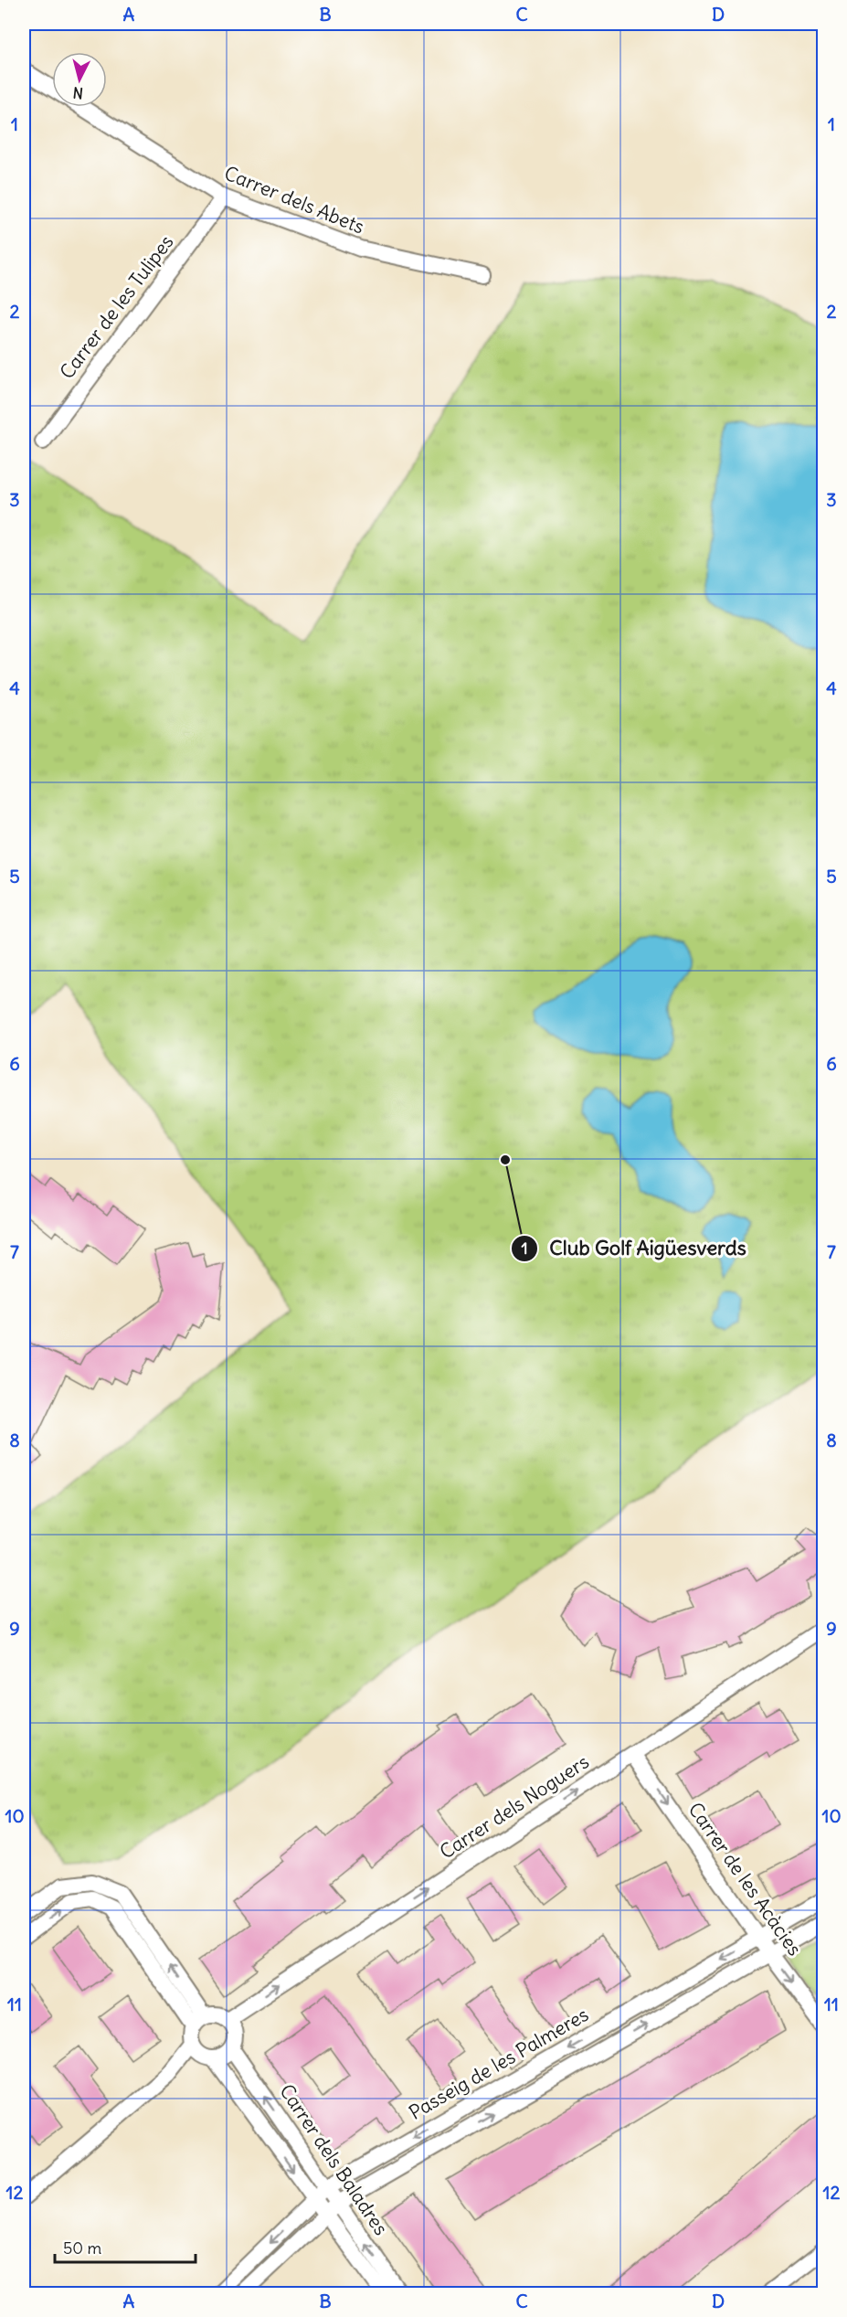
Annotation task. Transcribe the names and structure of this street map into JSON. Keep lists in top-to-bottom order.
{
  "streets": {
    "street": [
      "Carrer dels Abets",
      "Carrer de les Tulipes",
      "Carrer dels Noguers",
      "Carrer de les Acàcies",
      "Passeig de les Palmeres",
      "Carrer dels Baladres"
    ]
  },
  "crossings": [
    ["Carrer dels Abets", "Carrer de les Tulipes"],
    ["Carrer dels Noguers", "Carrer de les Acàcies"],
    ["Carrer dels Noguers", "Carrer dels Baladres"],
    ["Carrer de les Acàcies", "Passeig de les Palmeres"],
    ["Passeig de les Palmeres", "Carrer dels Baladres"]
  ],
  "one_way": ["Carrer dels Noguers", "Carrer de les Acàcies"],
  "places": ["Club Golf Aigüesverds"],
  "scale_bar": "50 m",
  "north": "bottom",
  "grid": {
    "columns": [
      "A",
      "B",
      "C",
      "D"
    ],
    "rows": [
      "1",
      "2",
      "3",
      "4",
      "5",
      "6",
      "7",
      "8",
      "9",
      "10",
      "11",
      "12"
    ]
  }
}
